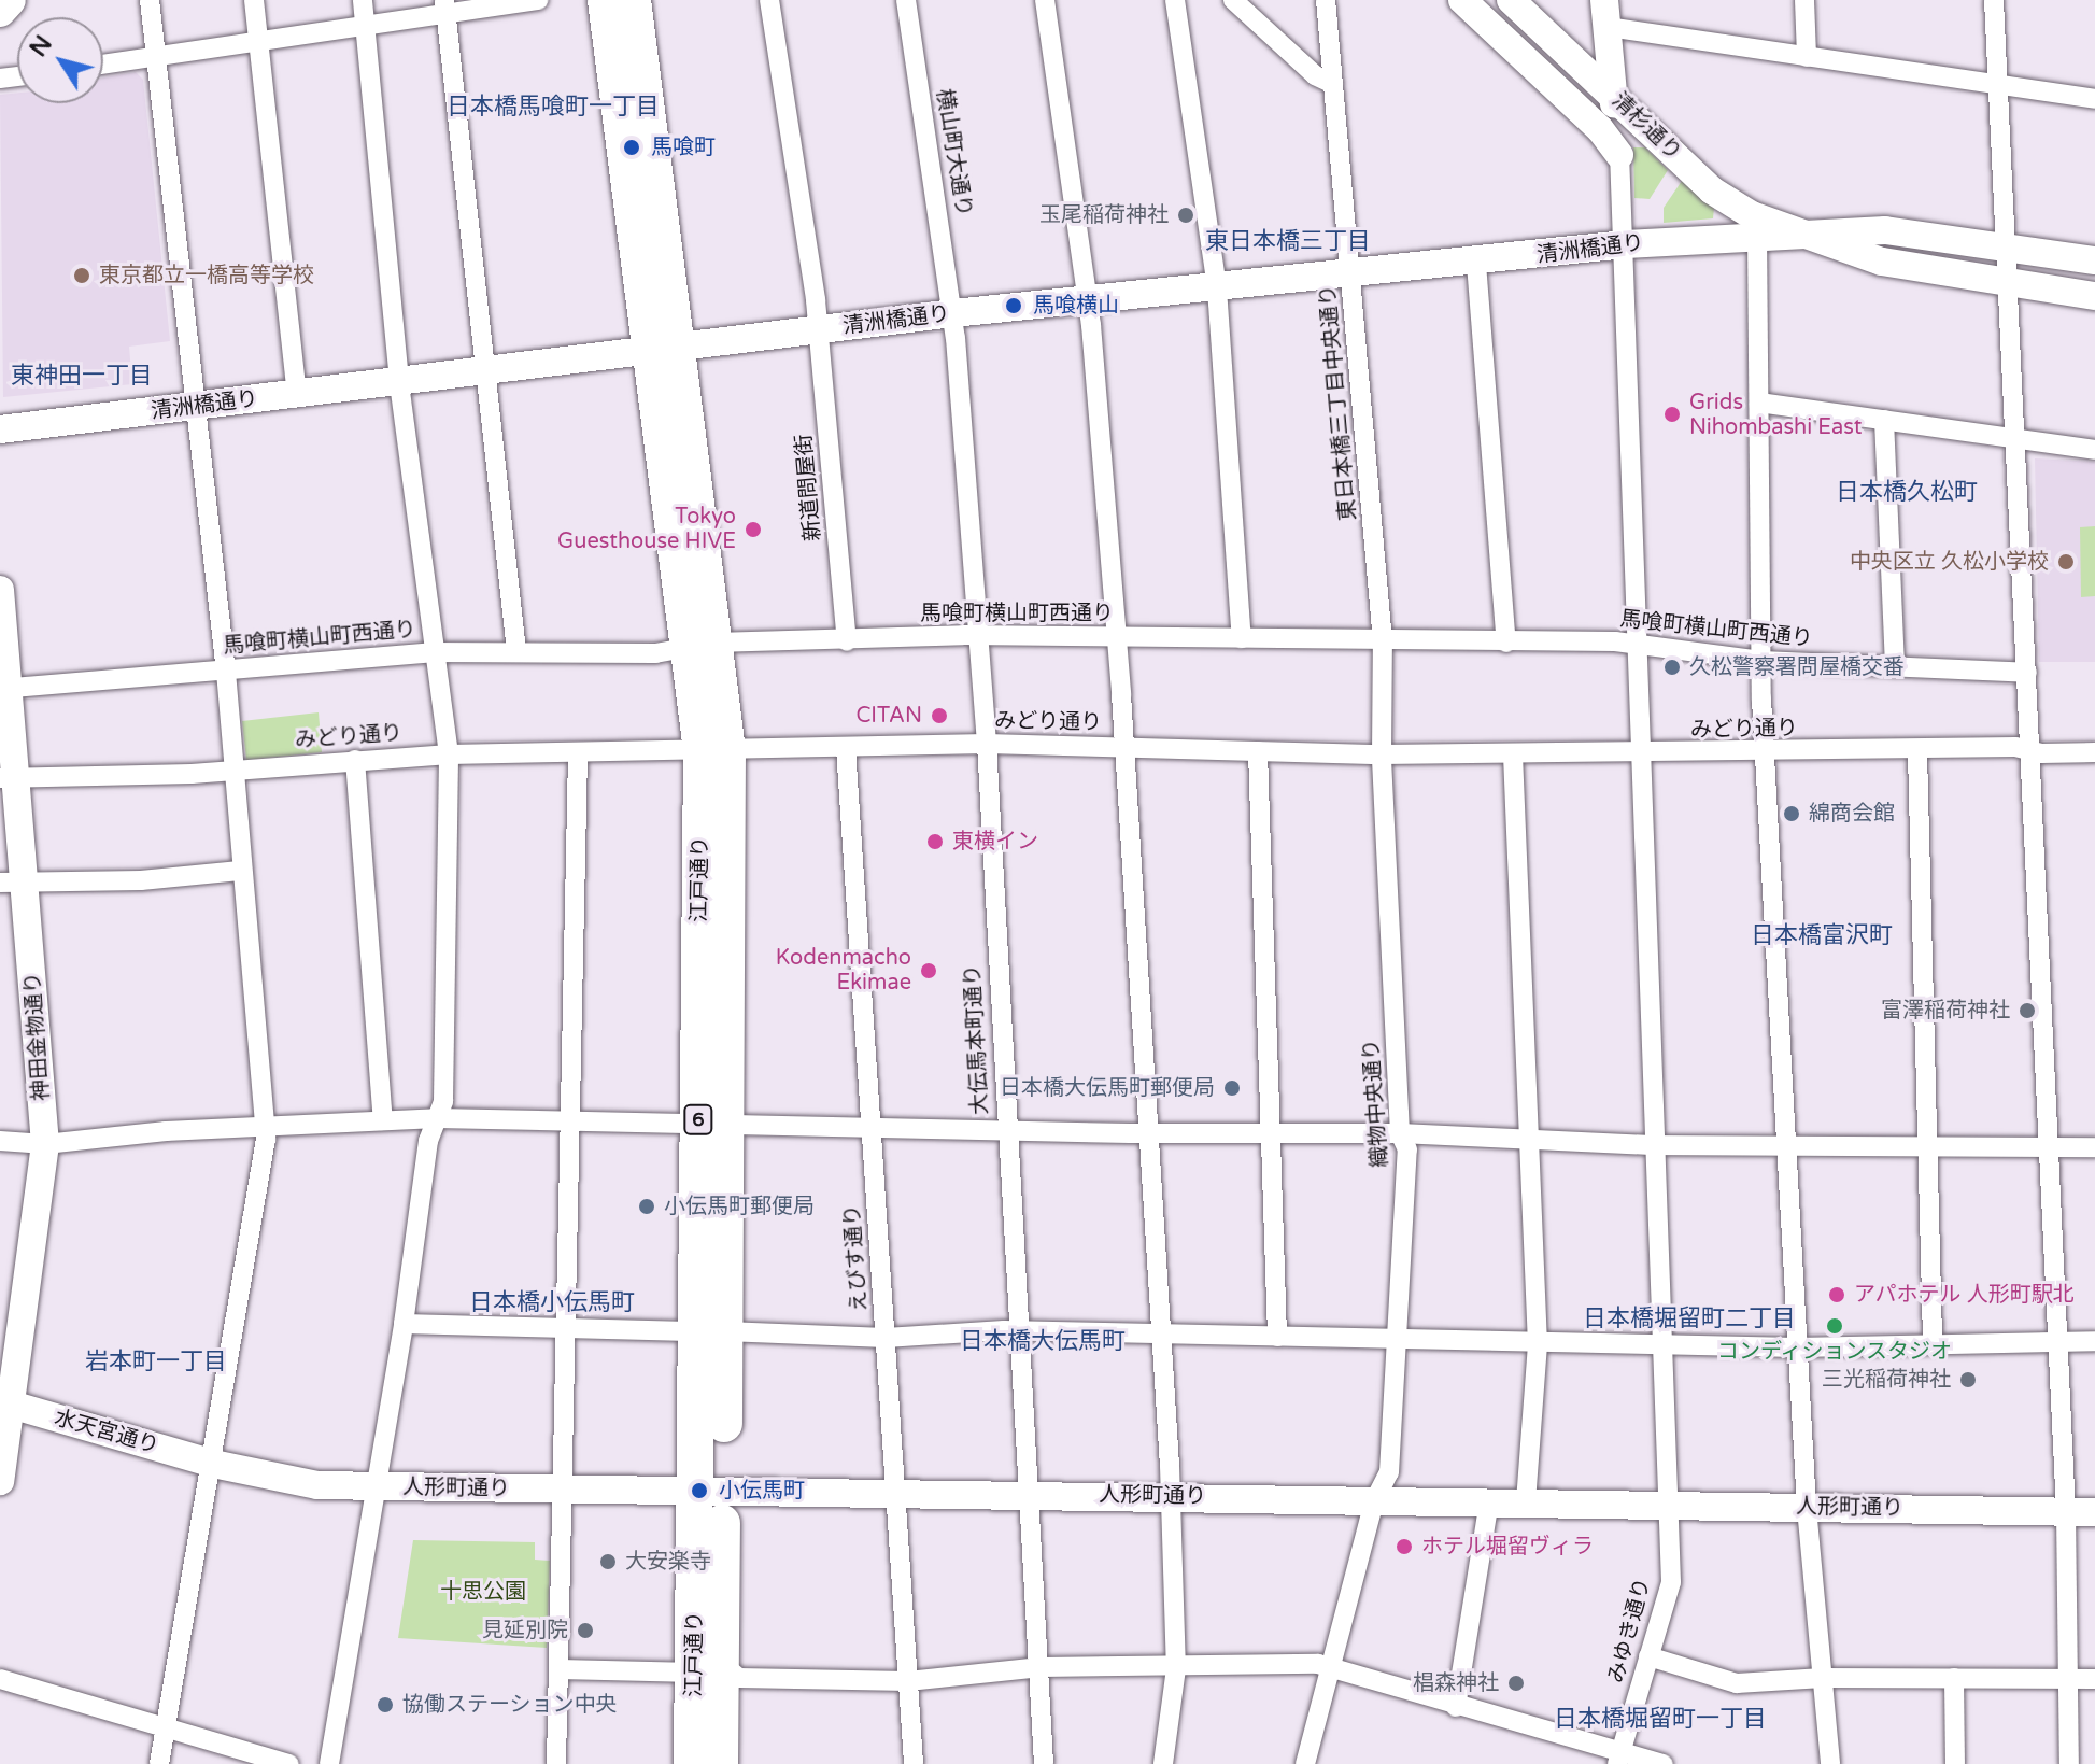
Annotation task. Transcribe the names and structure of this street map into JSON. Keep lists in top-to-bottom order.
{
  "streets": {
    "highway": ["江戸通り", "6"],
    "street": [
      "清杉通り",
      "横山町大通り",
      "清洲橋通り",
      "東日本橋三丁目中央通り",
      "新道問屋街",
      "馬喰町横山町西通り",
      "みどり通り",
      "神田金物通り",
      "大伝馬本町通り",
      "織物中央通り",
      "えびす通り",
      "水天宮通り",
      "人形町通り",
      "みゆき通り"
    ]
  },
  "crossings": [
    ["清杉通り", "清洲橋通り"],
    ["清杉通り", "みゆき通り"],
    ["横山町大通り", "清洲橋通り"],
    ["横山町大通り", "大伝馬本町通り"],
    ["清洲橋通り", "東日本橋三丁目中央通り"],
    ["清洲橋通り", "新道問屋街"],
    ["清洲橋通り", "江戸通り"],
    ["清洲橋通り", "大伝馬本町通り"],
    ["清洲橋通り", "みゆき通り"],
    ["東日本橋三丁目中央通り", "馬喰町横山町西通り"],
    ["東日本橋三丁目中央通り", "織物中央通り"],
    ["新道問屋街", "馬喰町横山町西通り"],
    ["馬喰町横山町西通り", "江戸通り"],
    ["馬喰町横山町西通り", "神田金物通り"],
    ["馬喰町横山町西通り", "大伝馬本町通り"],
    ["馬喰町横山町西通り", "みゆき通り"],
    ["みどり通り", "江戸通り"],
    ["みどり通り", "神田金物通り"],
    ["みどり通り", "大伝馬本町通り"],
    ["みどり通り", "織物中央通り"],
    ["みどり通り", "えびす通り"],
    ["みどり通り", "みゆき通り"],
    ["江戸通り", "人形町通り"],
    ["神田金物通り", "水天宮通り"],
    ["大伝馬本町通り", "人形町通り"],
    ["織物中央通り", "人形町通り"],
    ["えびす通り", "人形町通り"],
    ["水天宮通り", "人形町通り"],
    ["人形町通り", "みゆき通り"]
  ],
  "districts": [
    "日本橋馬喰町一丁目",
    "東日本橋三丁目",
    "東神田一丁目",
    "日本橋久松町",
    "日本橋富沢町",
    "日本橋小伝馬町",
    "日本橋堀留町二丁目",
    "日本橋大伝馬町",
    "岩本町一丁目",
    "日本橋堀留町一丁目"
  ],
  "parks": ["十思公園"],
  "places": [
    "馬喰町",
    "玉尾稲荷神社",
    "東京都立一橋高等学校",
    "馬喰横山",
    "Grids Nihombashi East",
    "Tokyo Guesthouse HIVE",
    "中央区立 久松小学校",
    "久松警察署問屋橋交番",
    "CITAN",
    "綿商会館",
    "東横イン",
    "Kodenmacho Ekimae",
    "富澤稲荷神社",
    "日本橋大伝馬町郵便局",
    "小伝馬町郵便局",
    "アパホテル 人形町駅北",
    "コンディションスタジオ",
    "三光稲荷神社",
    "小伝馬町",
    "ホテル堀留ヴィラ",
    "大安楽寺",
    "見延別院",
    "椙森神社",
    "協働ステーション中央"
  ],
  "north": "top left"
}
